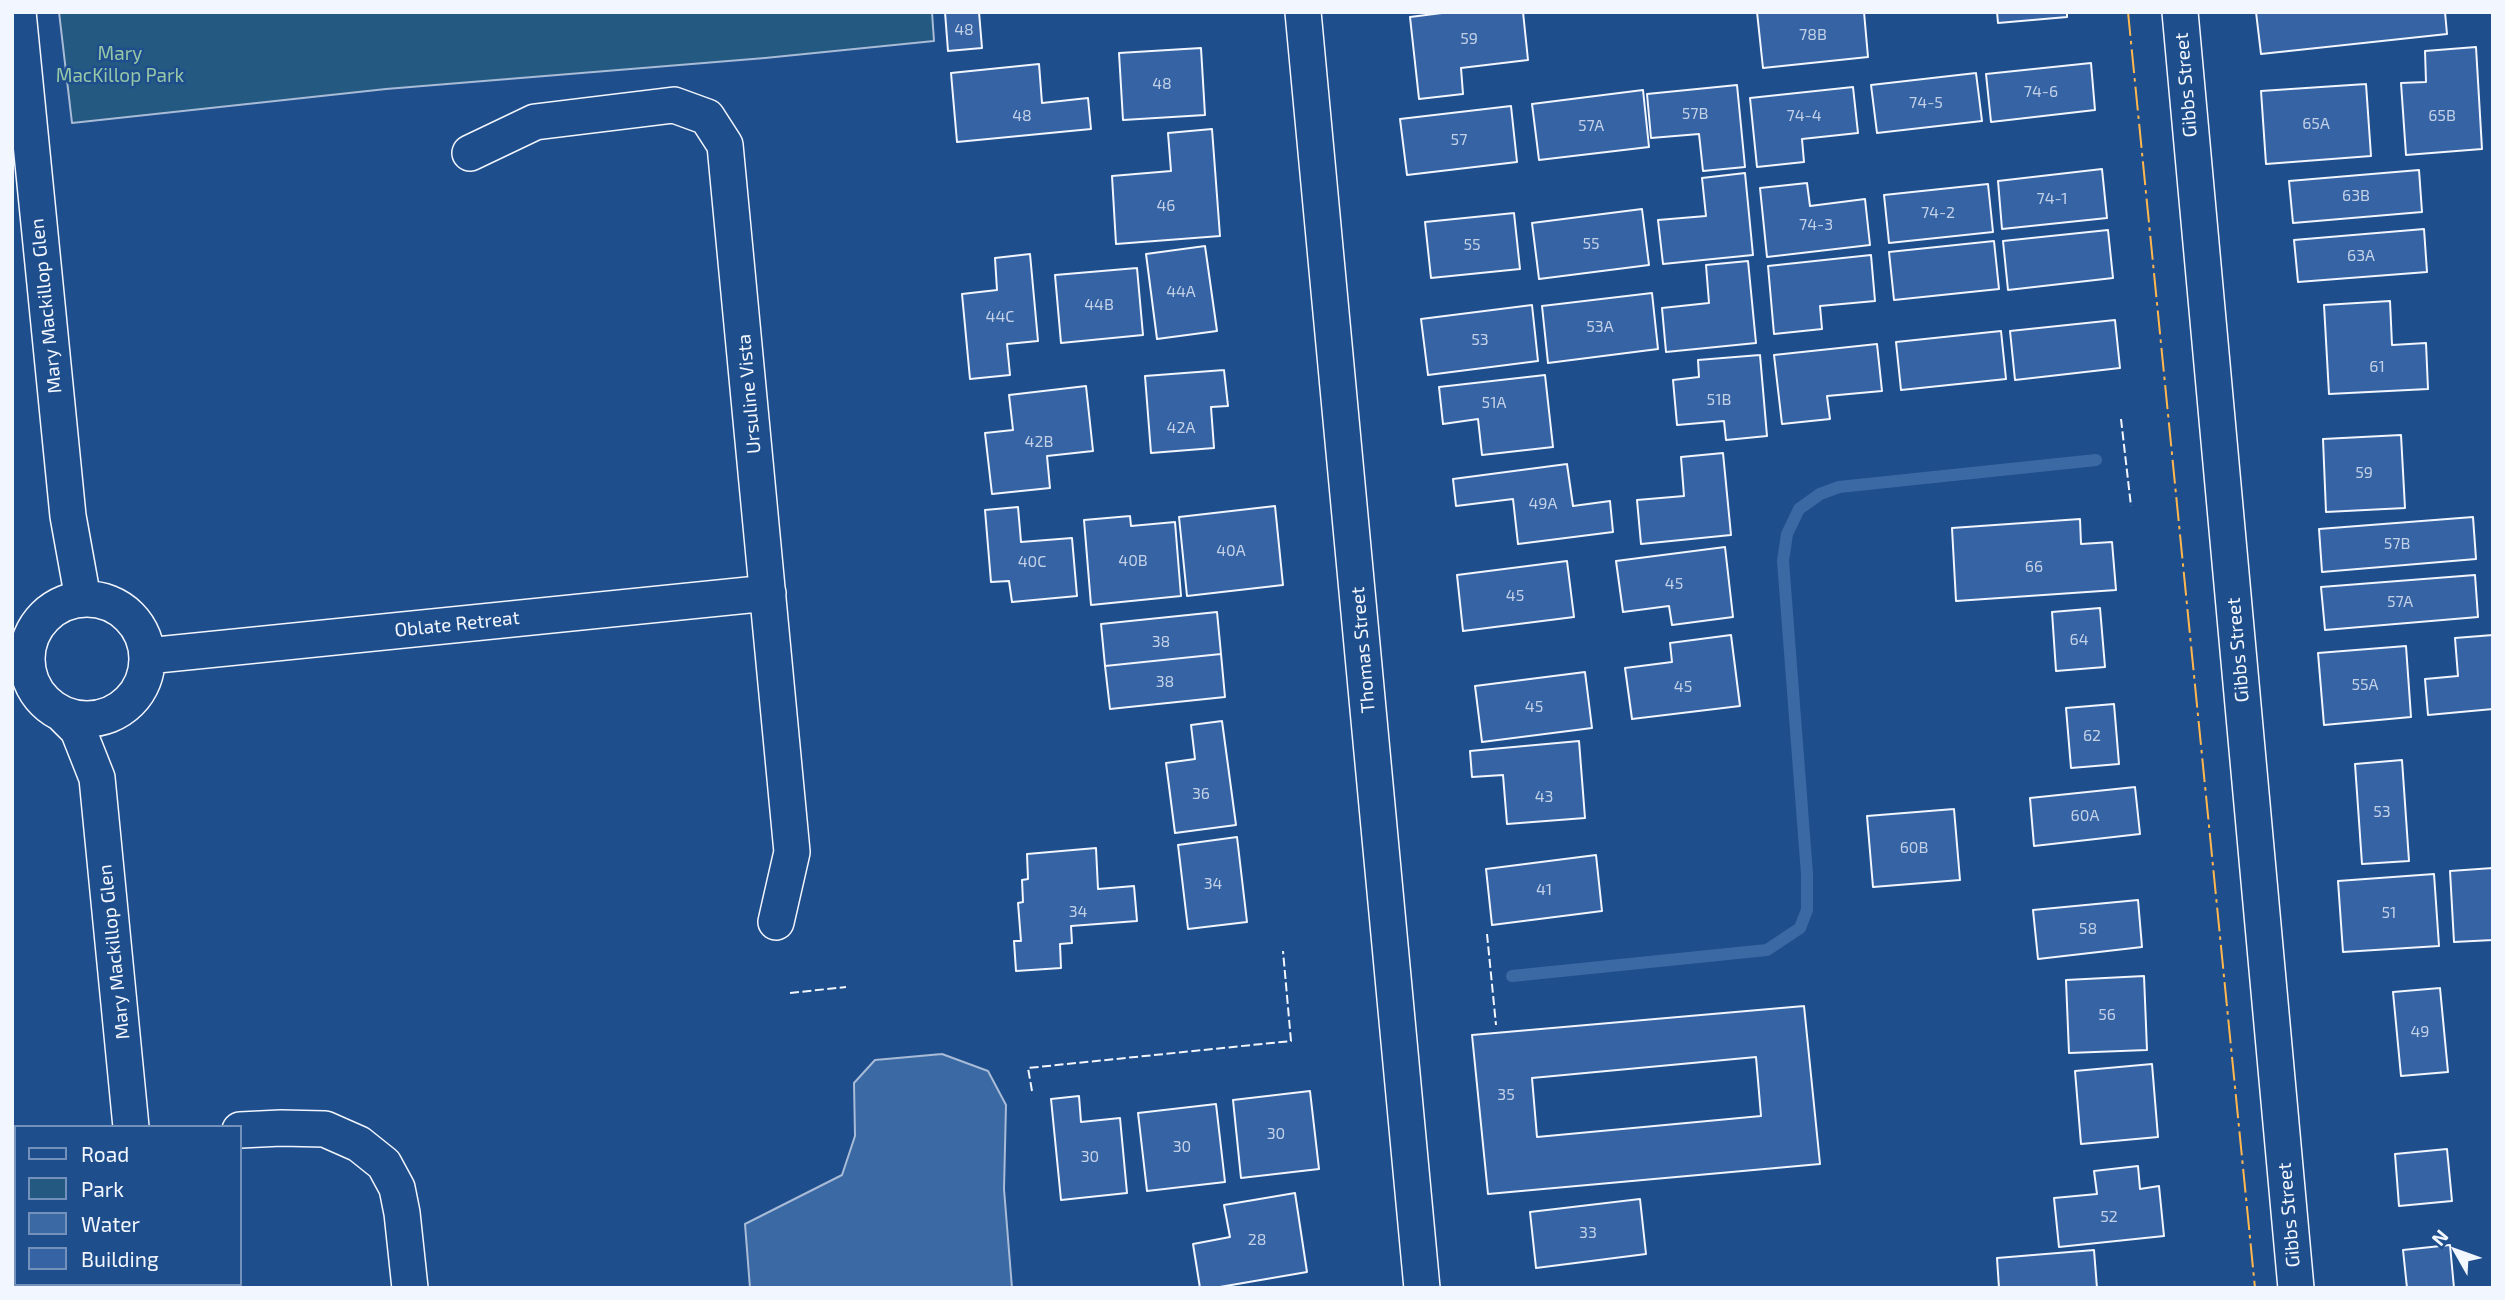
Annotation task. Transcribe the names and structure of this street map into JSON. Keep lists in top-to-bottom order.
{
  "streets": {
    "street": [
      "Gibbs Street",
      "Mary Mackillop Glen",
      "Ursuline Vista",
      "Oblate Retreat",
      "Thomas Street"
    ]
  },
  "crossings": [
    ["Mary Mackillop Glen", "Oblate Retreat"],
    ["Ursuline Vista", "Oblate Retreat"]
  ],
  "parks": ["Mary MacKillop Park"],
  "house_numbers": [
    "48",
    "78B",
    "59",
    "48",
    "74-6",
    "74-5",
    "57B",
    "48",
    "74-4",
    "65B",
    "65A",
    "57A",
    "57",
    "63B",
    "74-1",
    "46",
    "74-2",
    "74-3",
    "55",
    "55",
    "63A",
    "44A",
    "44B",
    "44C",
    "53A",
    "53",
    "61",
    "51B",
    "51A",
    "42A",
    "42B",
    "59",
    "49A",
    "57B",
    "40A",
    "40B",
    "40C",
    "66",
    "45",
    "45",
    "57A",
    "64",
    "38",
    "38",
    "55A",
    "45",
    "45",
    "62",
    "36",
    "43",
    "53",
    "60A",
    "60B",
    "34",
    "41",
    "34",
    "51",
    "58",
    "56",
    "49",
    "35",
    "30",
    "30",
    "30",
    "52",
    "33",
    "28"
  ],
  "legend": [
    "Road",
    "Park",
    "Water",
    "Building"
  ],
  "north": "top left"
}
